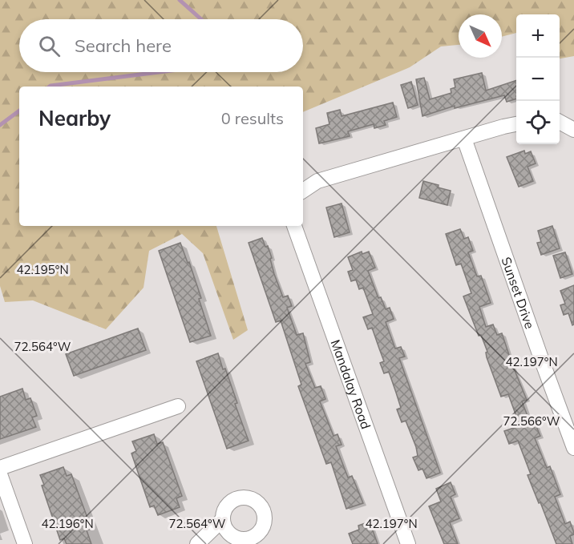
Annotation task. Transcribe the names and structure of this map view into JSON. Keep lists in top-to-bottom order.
{
  "streets": {
    "street": ["Sunset Drive", "Mandalay Road"]
  },
  "north": "bottom right",
  "page": {
    "map_buttons": ["+", "−"],
    "search": "Search here",
    "heading": ["Nearby", "0 results"]
  },
  "coordinates": [
    "42.195°N",
    "72.564°W",
    "42.197°N",
    "72.566°W",
    "42.196°N"
  ]
}
